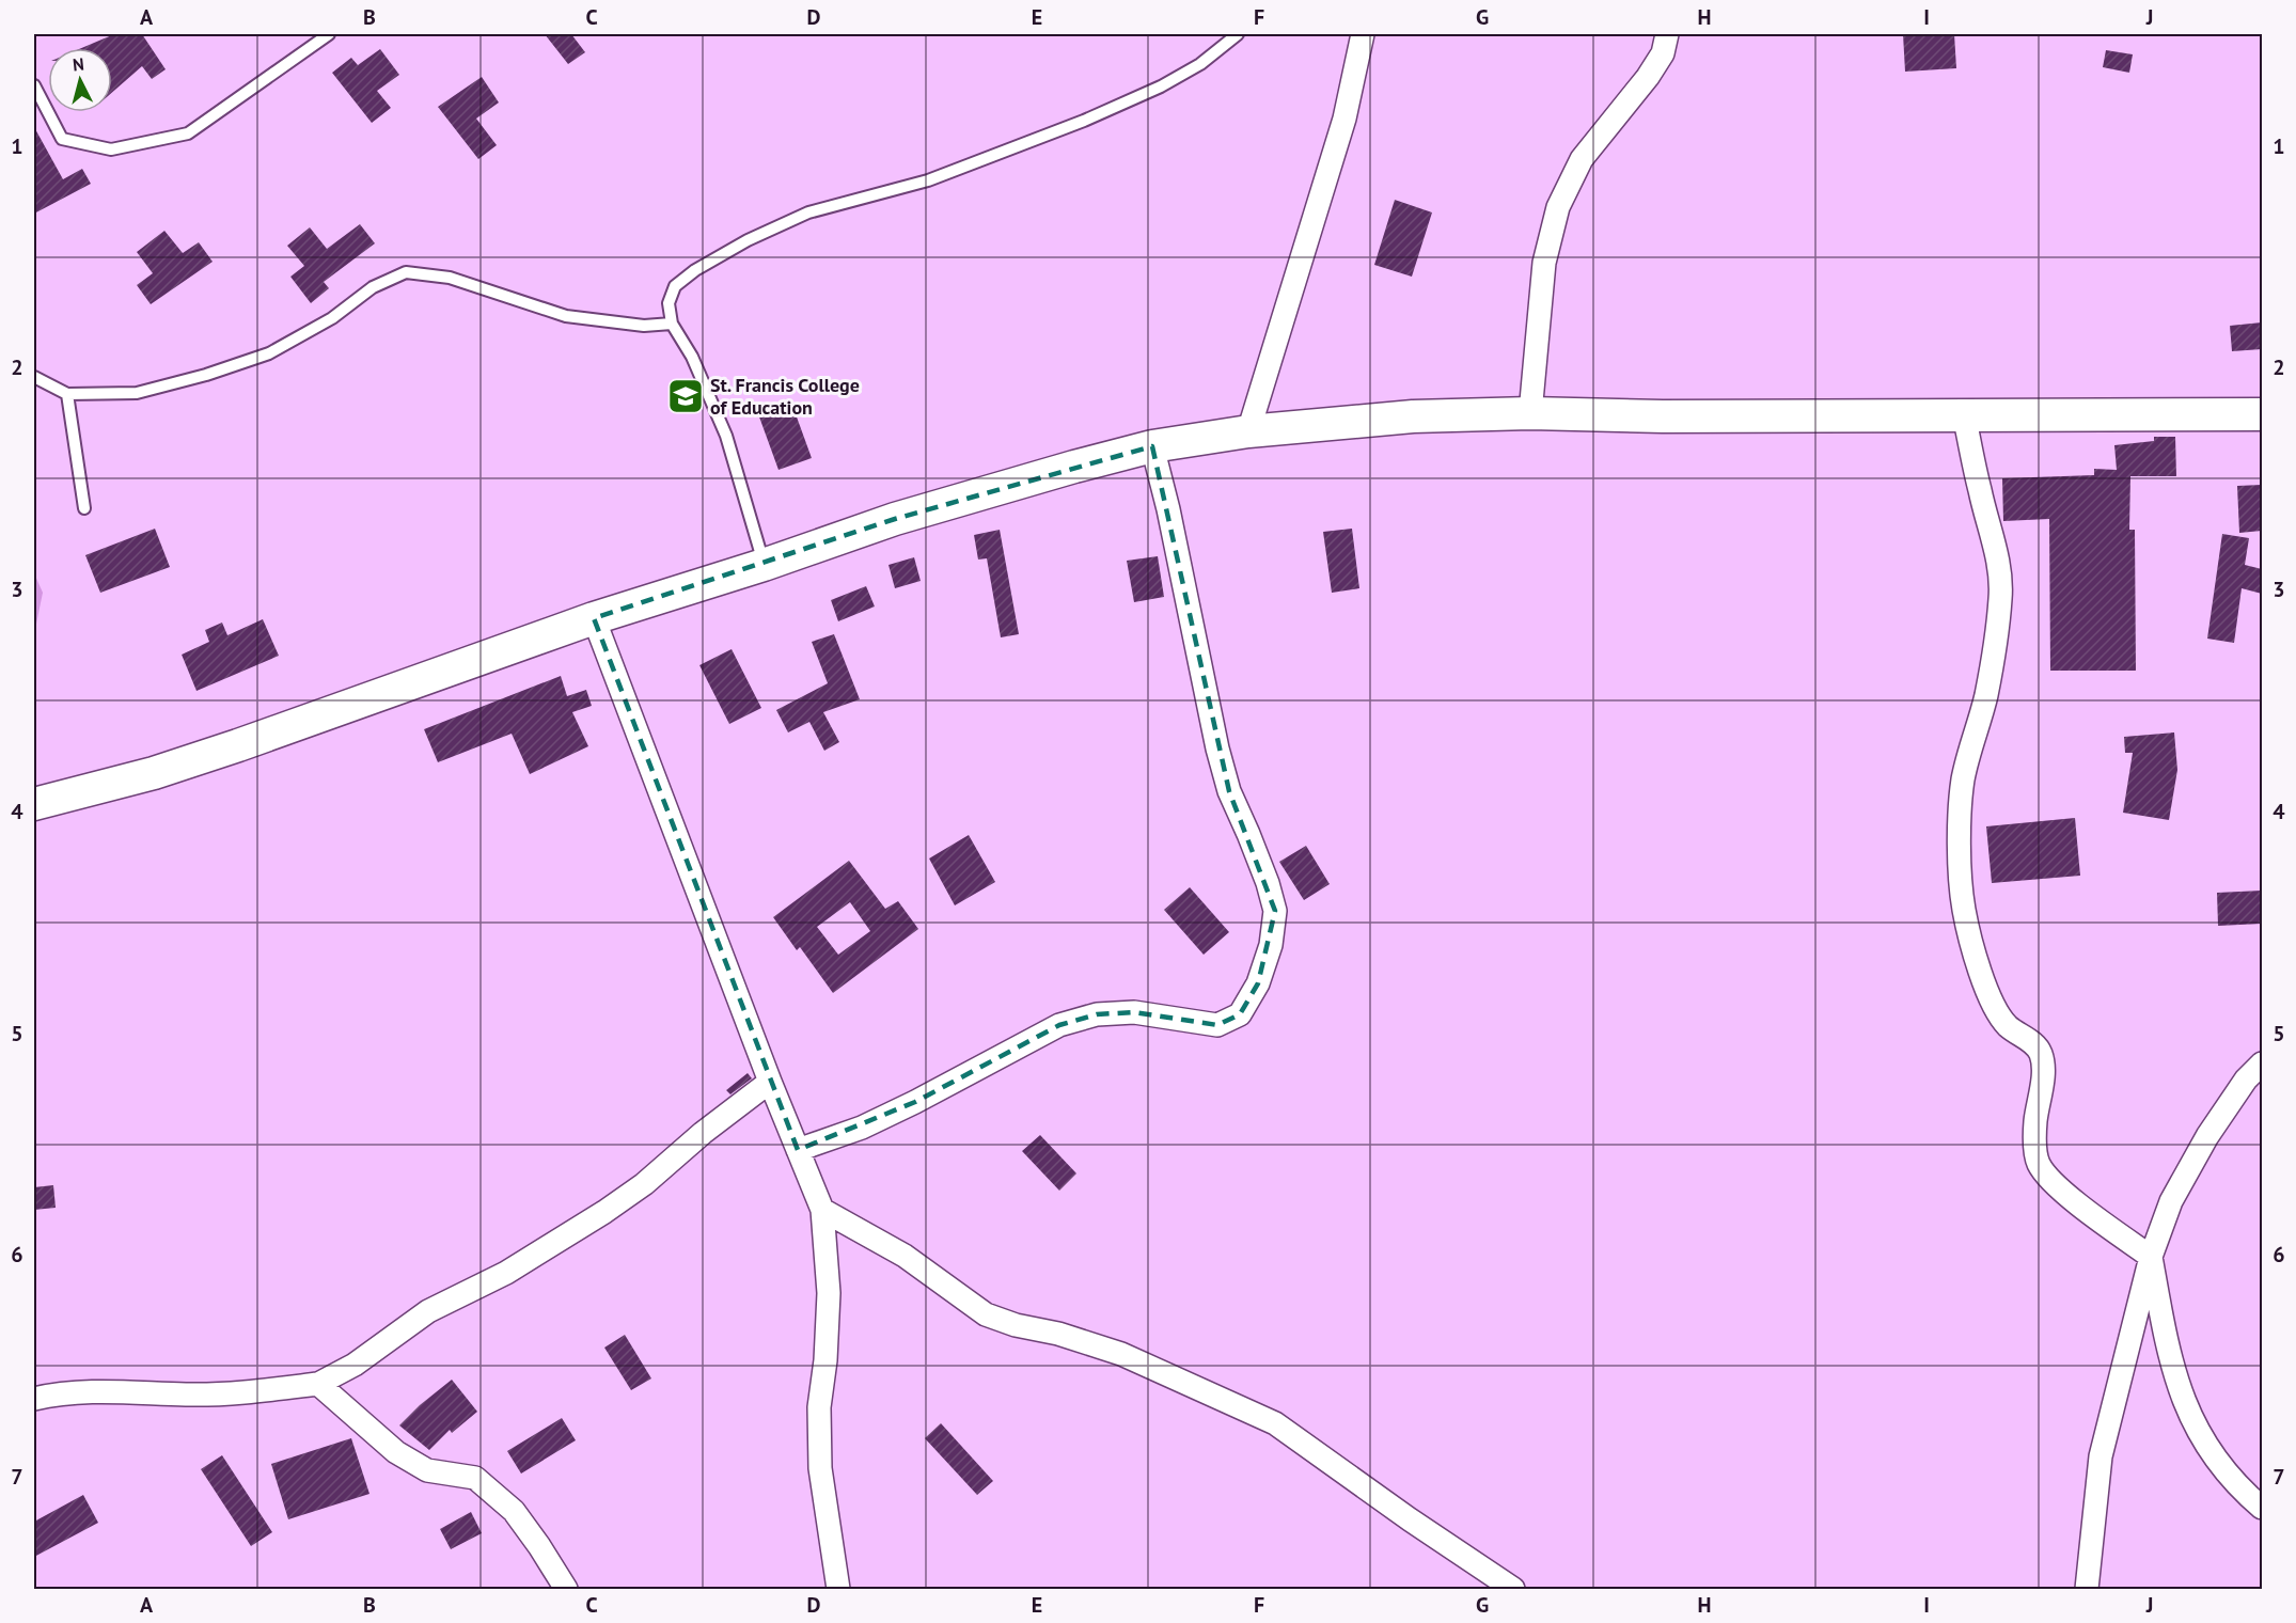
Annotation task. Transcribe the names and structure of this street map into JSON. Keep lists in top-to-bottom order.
{
  "places": {
    "school or university": ["St. Francis College of Education"]
  },
  "north": "top",
  "grid": {
    "columns": [
      "A",
      "B",
      "C",
      "D",
      "E",
      "F",
      "G",
      "H",
      "I",
      "J"
    ],
    "rows": [
      "1",
      "2",
      "3",
      "4",
      "5",
      "6",
      "7"
    ]
  }
}
